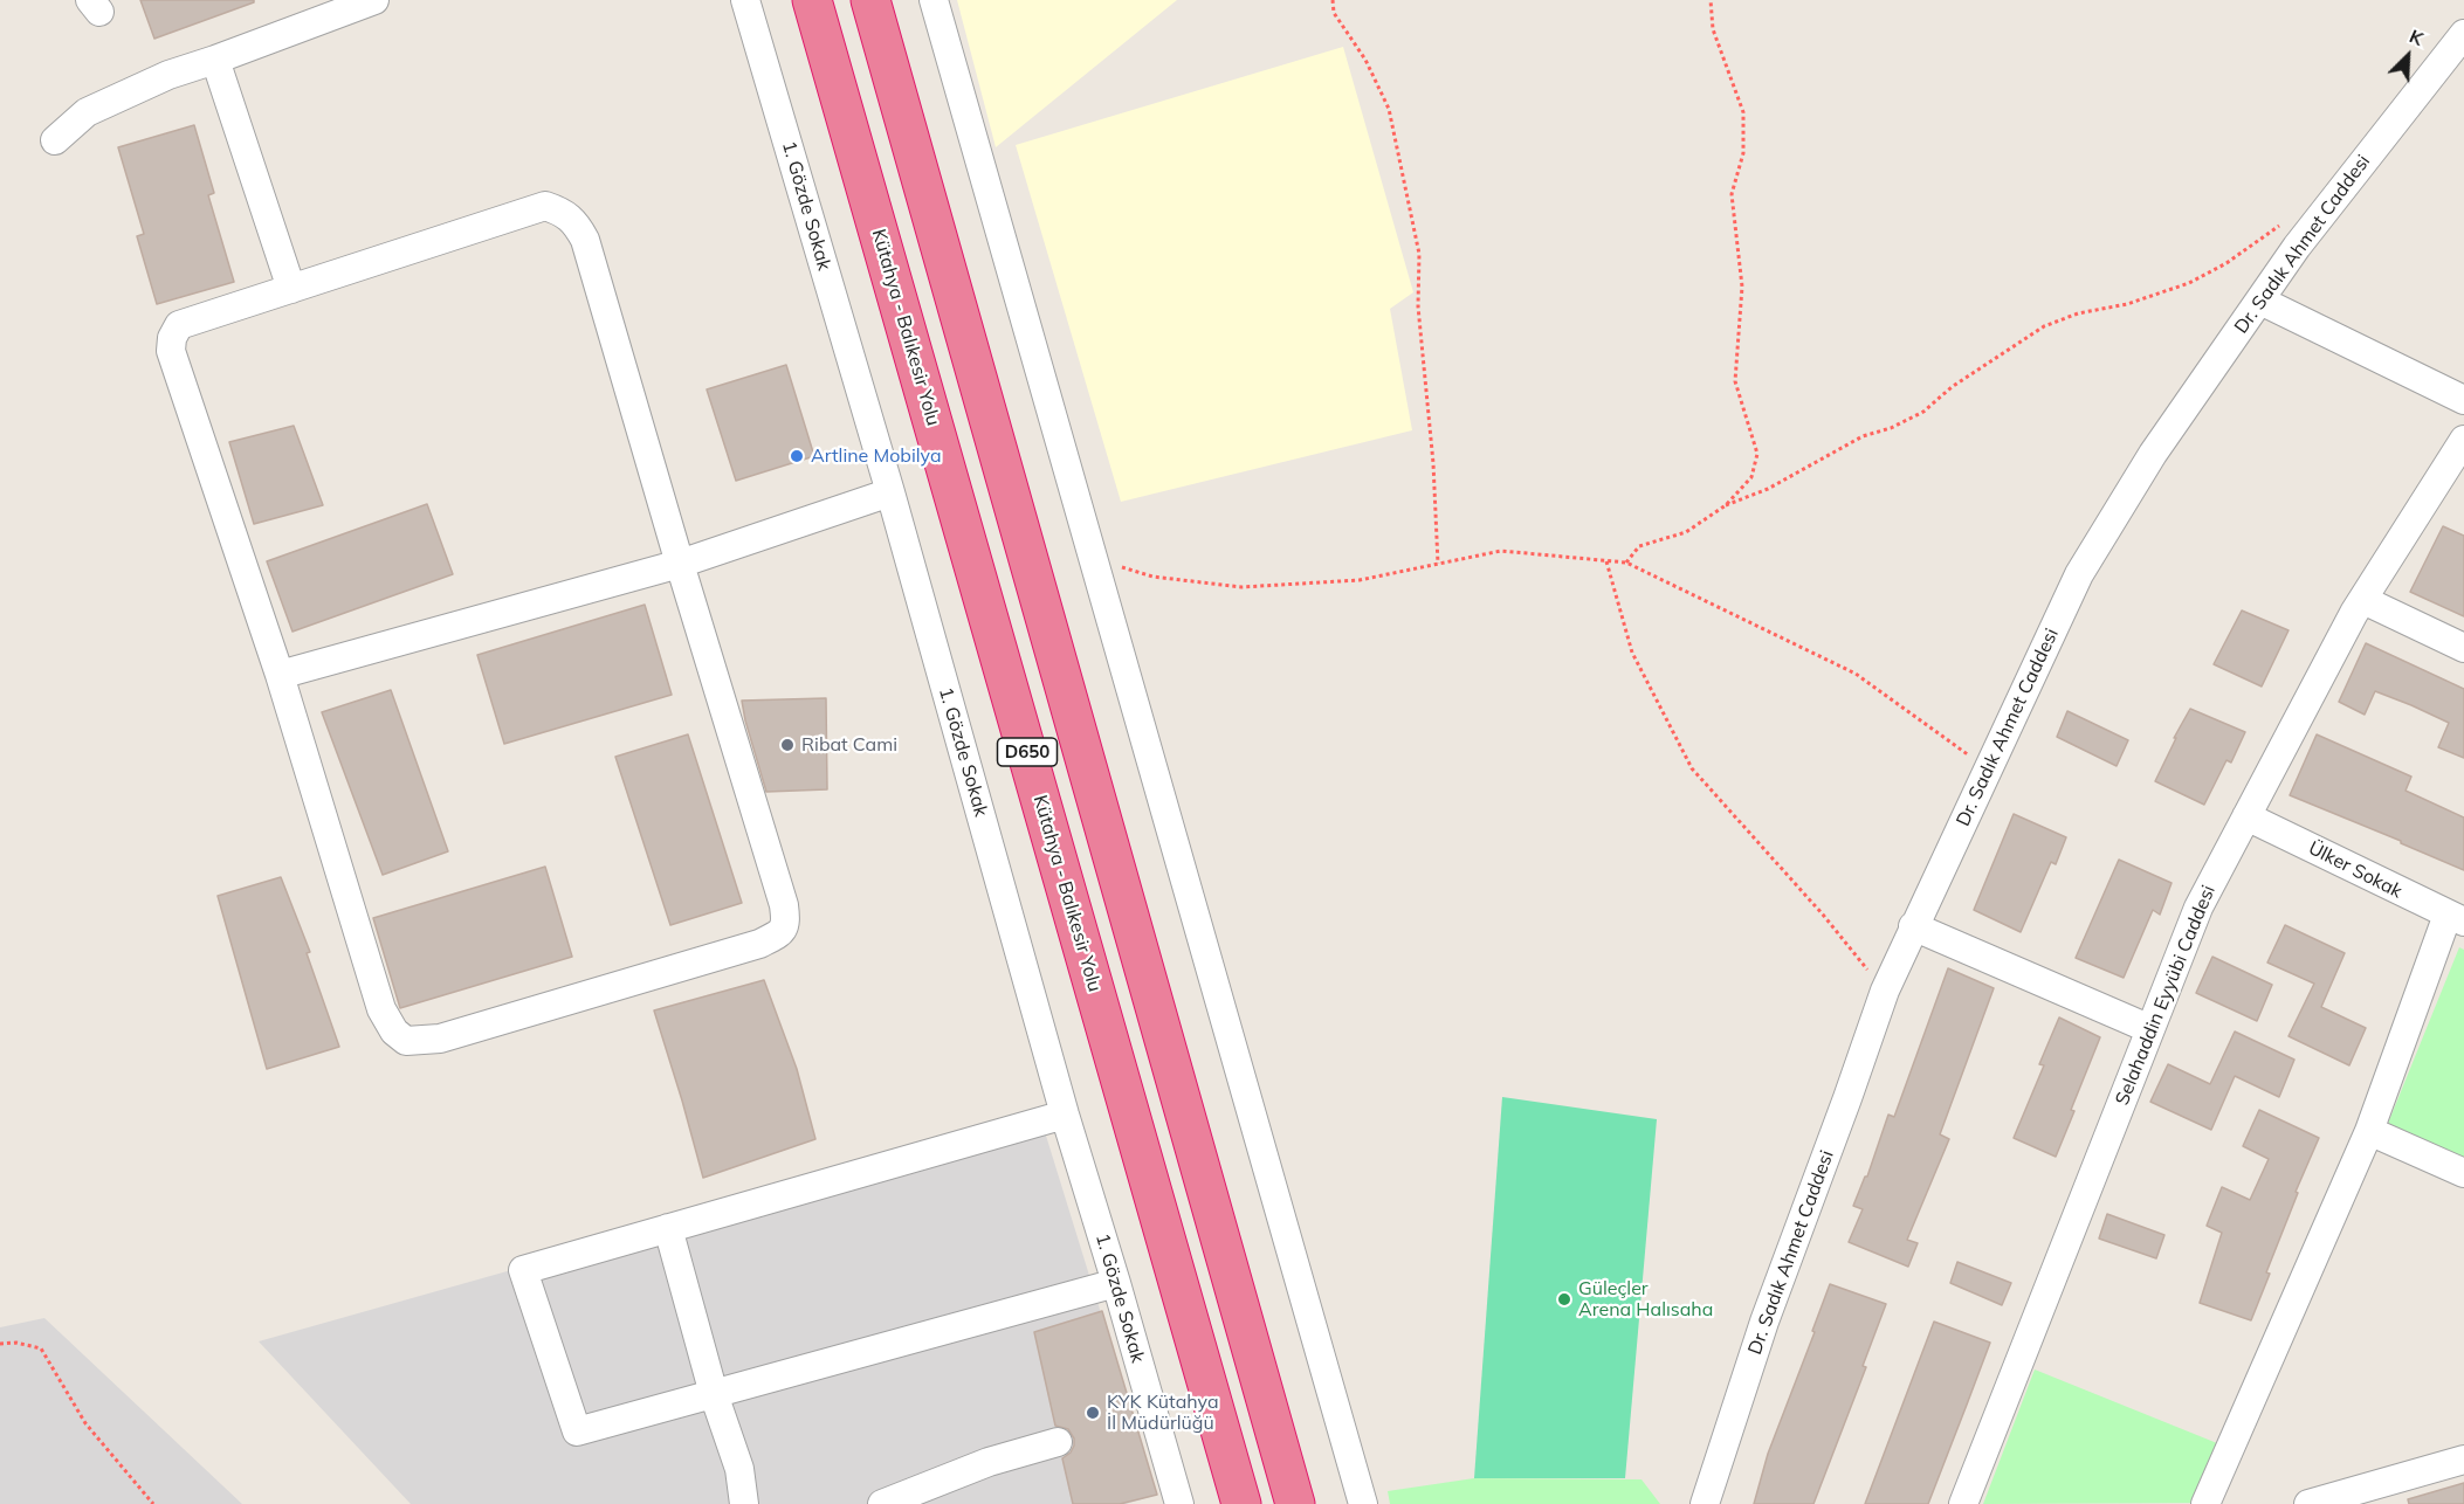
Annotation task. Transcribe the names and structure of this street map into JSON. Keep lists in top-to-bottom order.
{
  "streets": {
    "highway": ["Kütahya - Balıkesir Yolu", "D650"],
    "street": [
      "1. Gözde Sokak",
      "Dr. Sadık Ahmet Caddesi",
      "Ülker Sokak",
      "Selahaddin Eyyübi Caddesi"
    ]
  },
  "crossings": [
    ["Ülker Sokak", "Selahaddin Eyyübi Caddesi"]
  ],
  "places": [
    "Artline Mobilya",
    "Ribat Cami",
    "Güleçler Arena Halısaha",
    "KYK Kütahya İl Müdürlüğü"
  ],
  "north": "top right"
}
